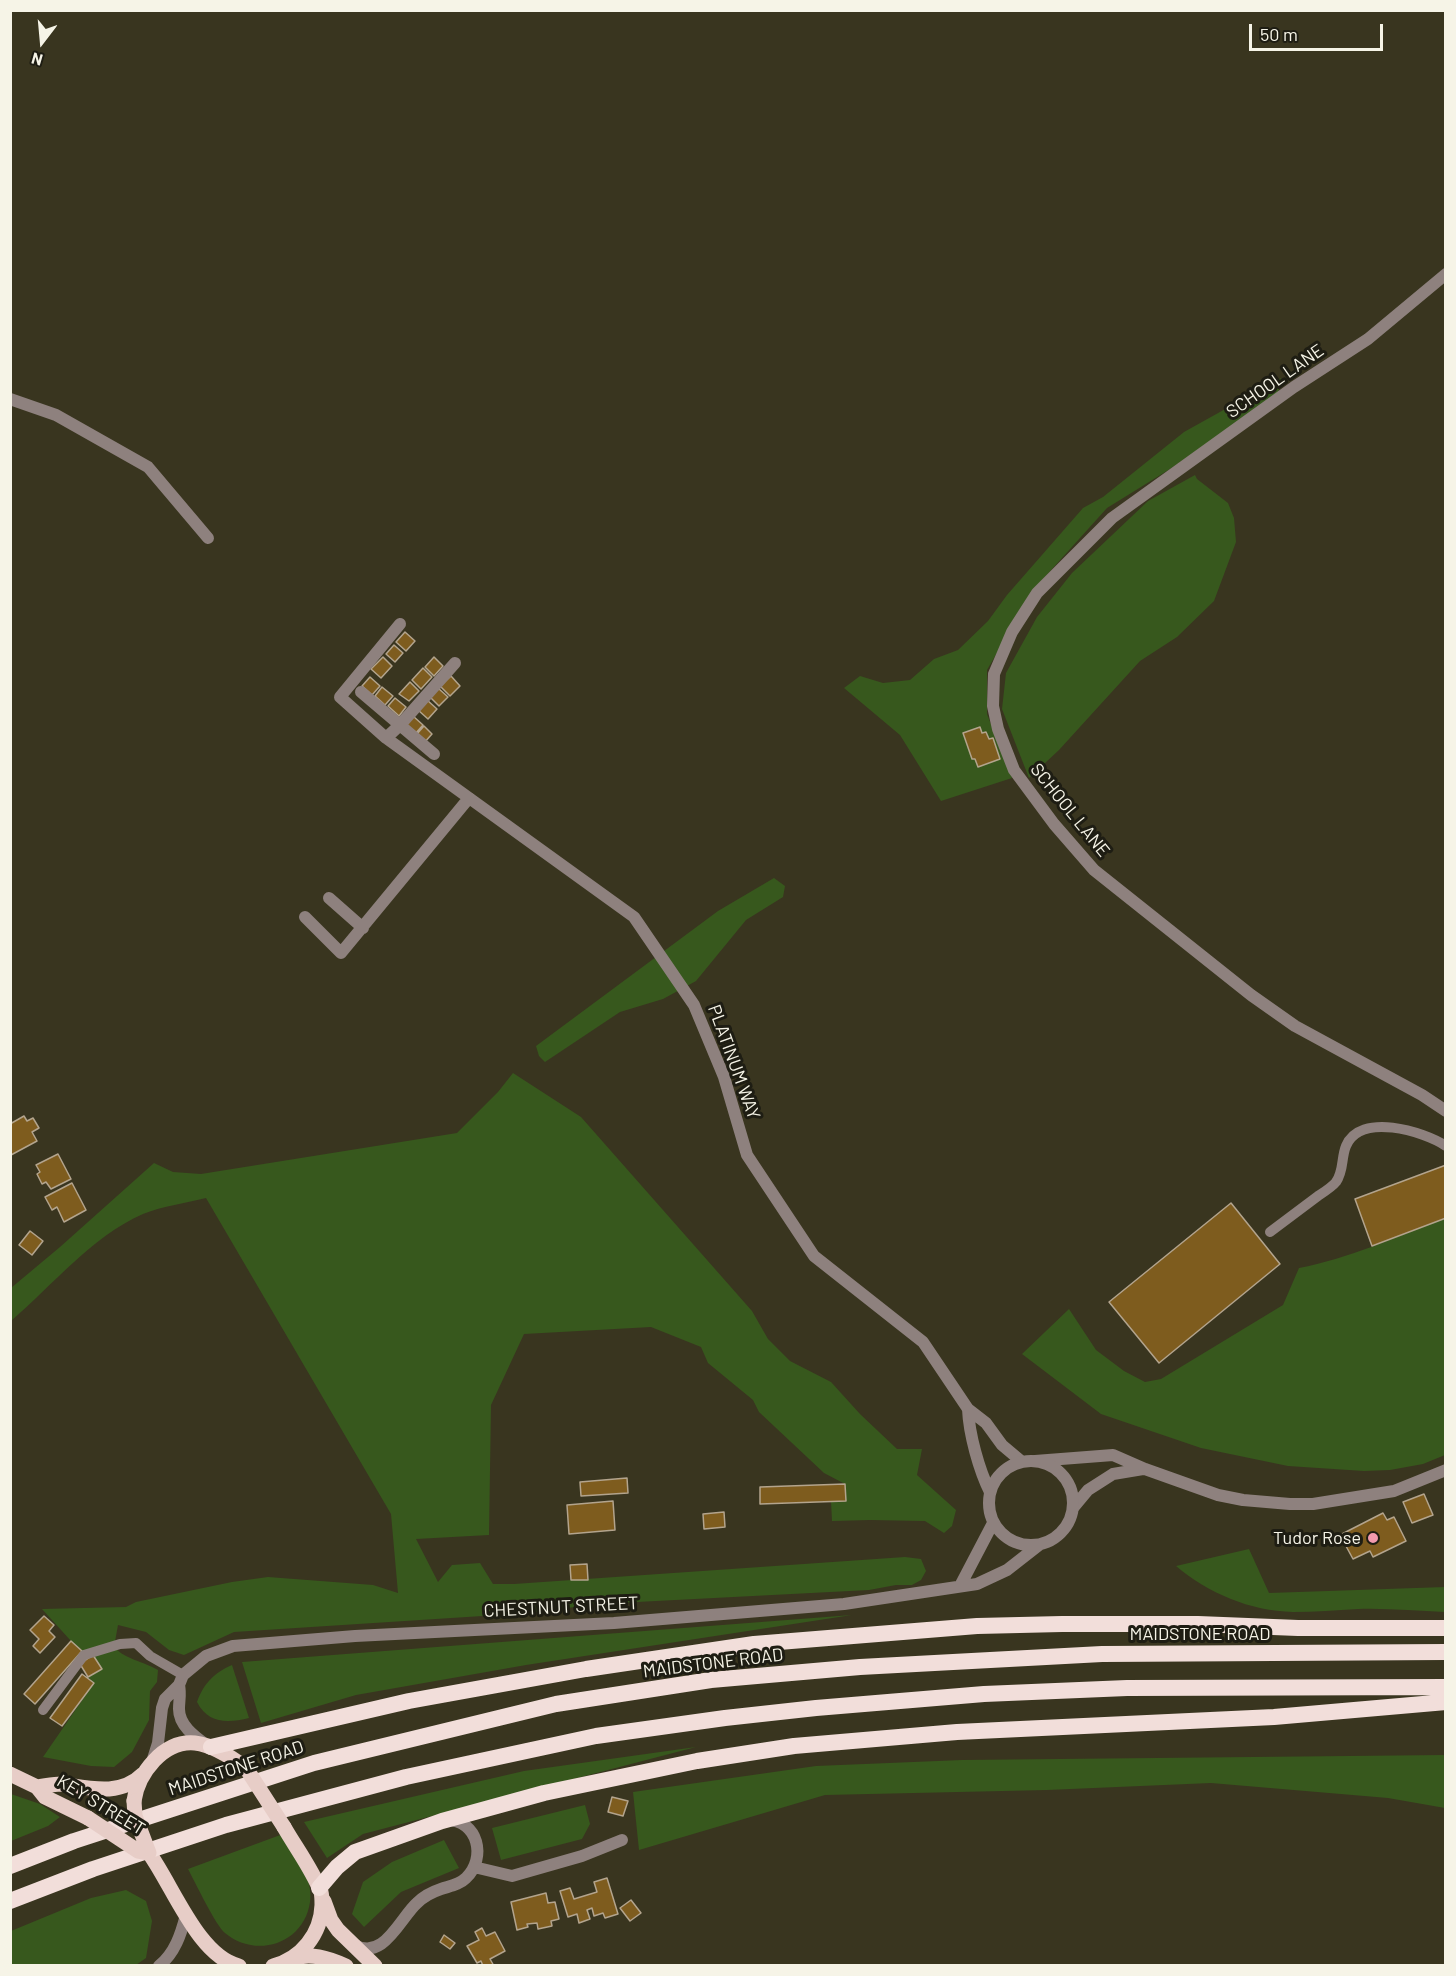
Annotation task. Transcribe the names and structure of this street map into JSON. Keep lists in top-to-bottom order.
{
  "streets": {
    "highway": ["MAIDSTONE ROAD"],
    "main road": ["KEY STREET"],
    "street": ["SCHOOL LANE", "PLATINUM WAY", "CHESTNUT STREET"]
  },
  "crossings": [
    ["PLATINUM WAY", "CHESTNUT STREET"],
    ["CHESTNUT STREET", "KEY STREET"]
  ],
  "places": ["Tudor Rose"],
  "scale_bar": "50 m",
  "north": "bottom"
}
